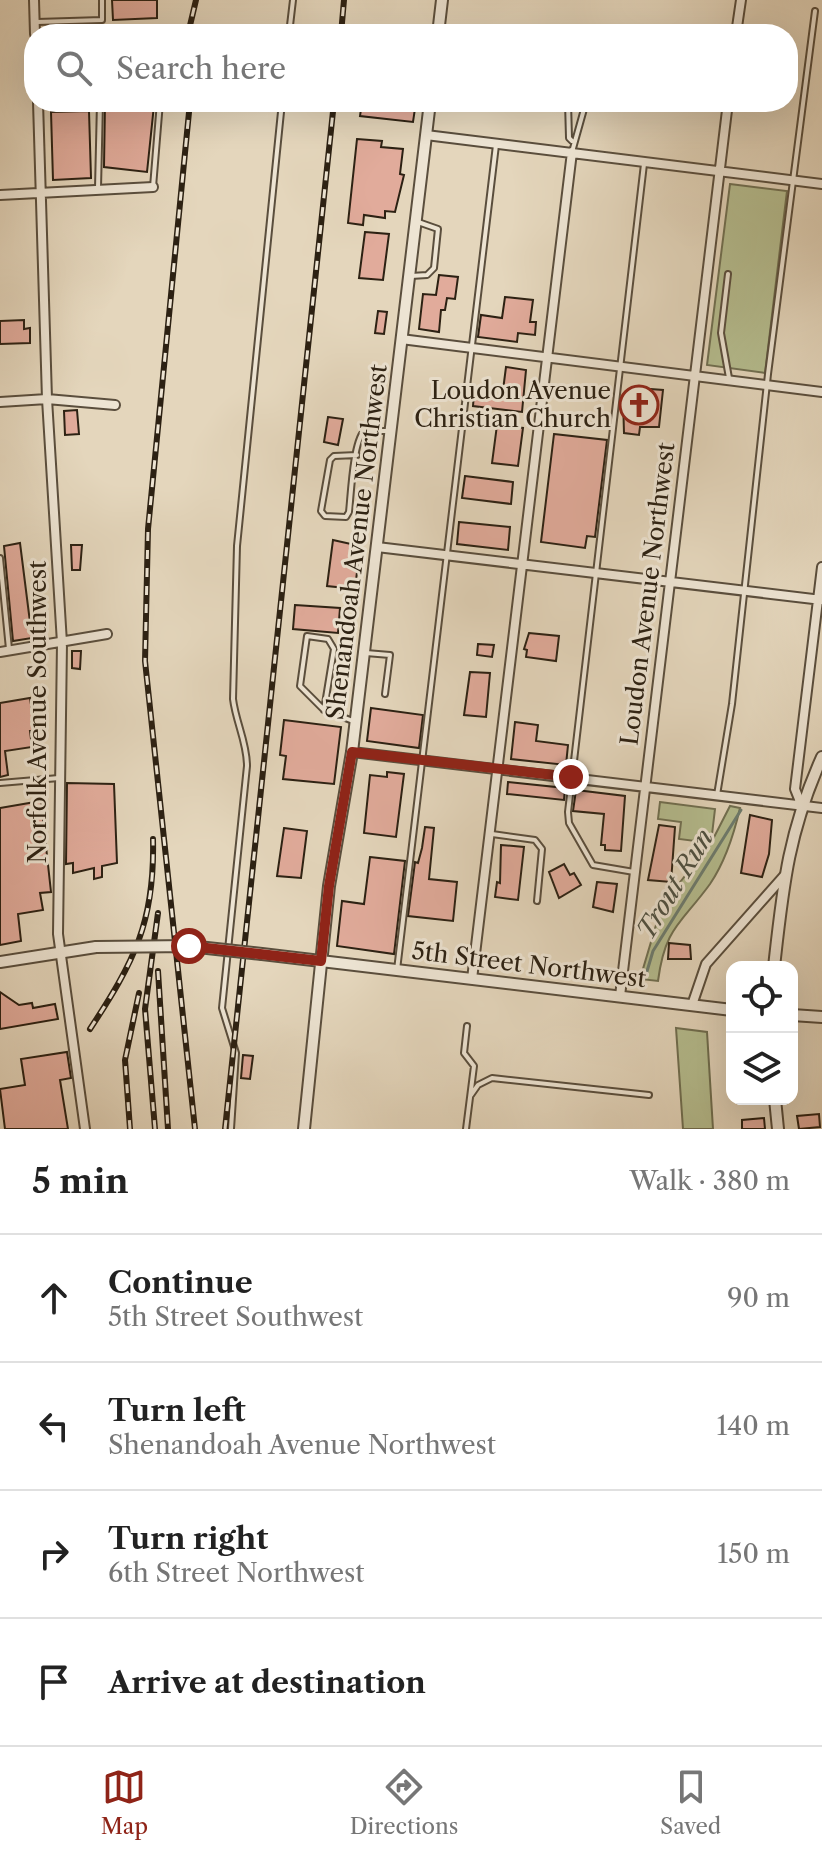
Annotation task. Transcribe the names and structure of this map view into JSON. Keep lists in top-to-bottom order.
{
  "streets": {
    "street": [
      "Shenandoah Avenue Northwest",
      "Loudon Avenue Northwest",
      "Norfolk Avenue Southwest",
      "5th Street Northwest"
    ]
  },
  "crossings": [
    ["Shenandoah Avenue Northwest", "5th Street Northwest"],
    ["Loudon Avenue Northwest", "5th Street Northwest"],
    ["Norfolk Avenue Southwest", "5th Street Northwest"]
  ],
  "water": ["Trout Run"],
  "places": {
    "church": ["Loudon Avenue Christian Church"]
  },
  "page": {
    "search": "Search here",
    "heading": ["5 min", "Walk · 380 m"],
    "list": [
      ["Continue", "5th Street Southwest", "90 m"],
      ["Turn left", "Shenandoah Avenue Northwest", "140 m"],
      ["Turn right", "6th Street Northwest", "150 m"],
      "Arrive at destination"
    ],
    "nav": ["Map", "Directions", "Saved"]
  }
}
